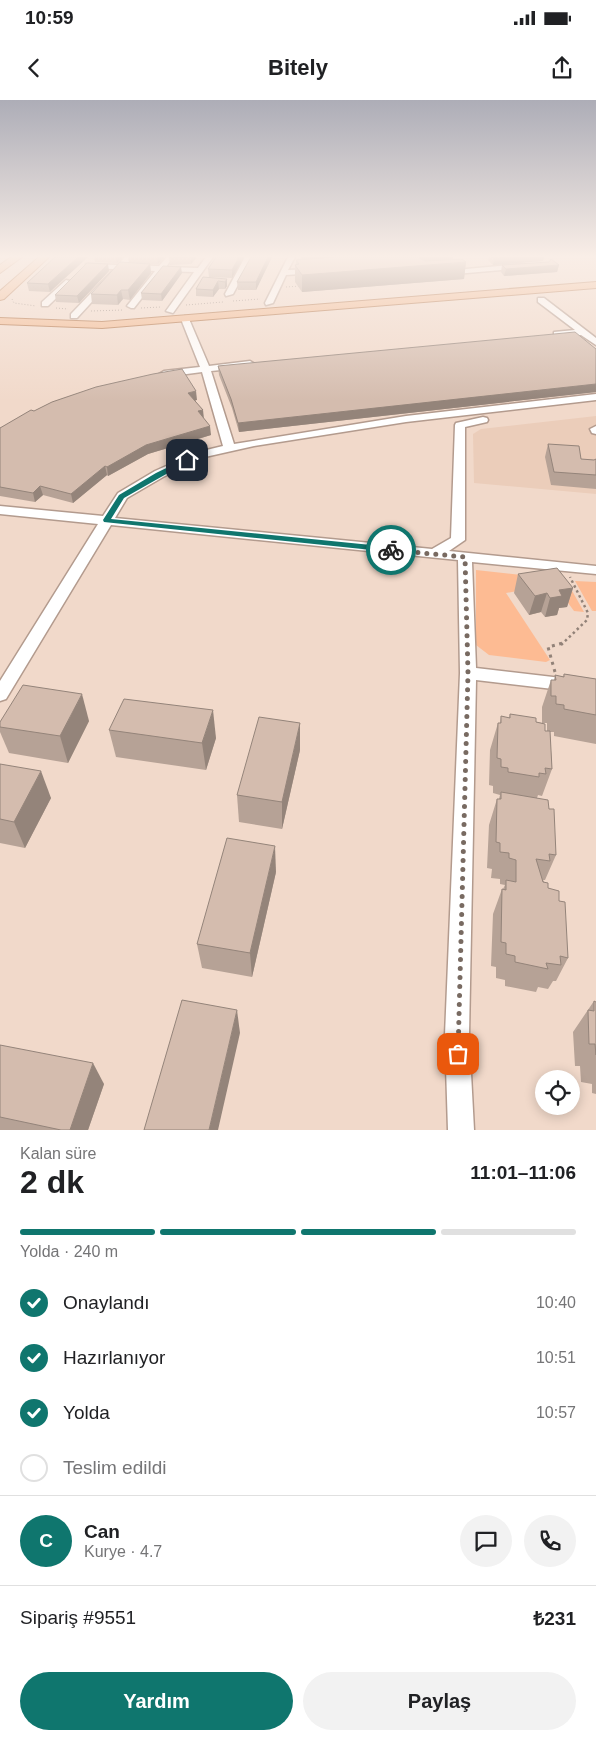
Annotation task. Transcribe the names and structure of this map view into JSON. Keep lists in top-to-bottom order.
{
  "page": {
    "status": "10:59",
    "header": "Bitely",
    "heading": ["2 dk", "Kalan süre", "11:01–11:06"],
    "panel": [
      "Can",
      "Kurye · 4.7",
      "Sipariş #9551",
      "₺231"
    ],
    "bar": "Yolda · 240 m",
    "list": [
      ["Onaylandı", "10:40"],
      ["Hazırlanıyor", "10:51"],
      ["Yolda", "10:57"],
      "Teslim edildi"
    ],
    "round": "C",
    "buttons": ["Yardım", "Paylaş"]
  }
}
